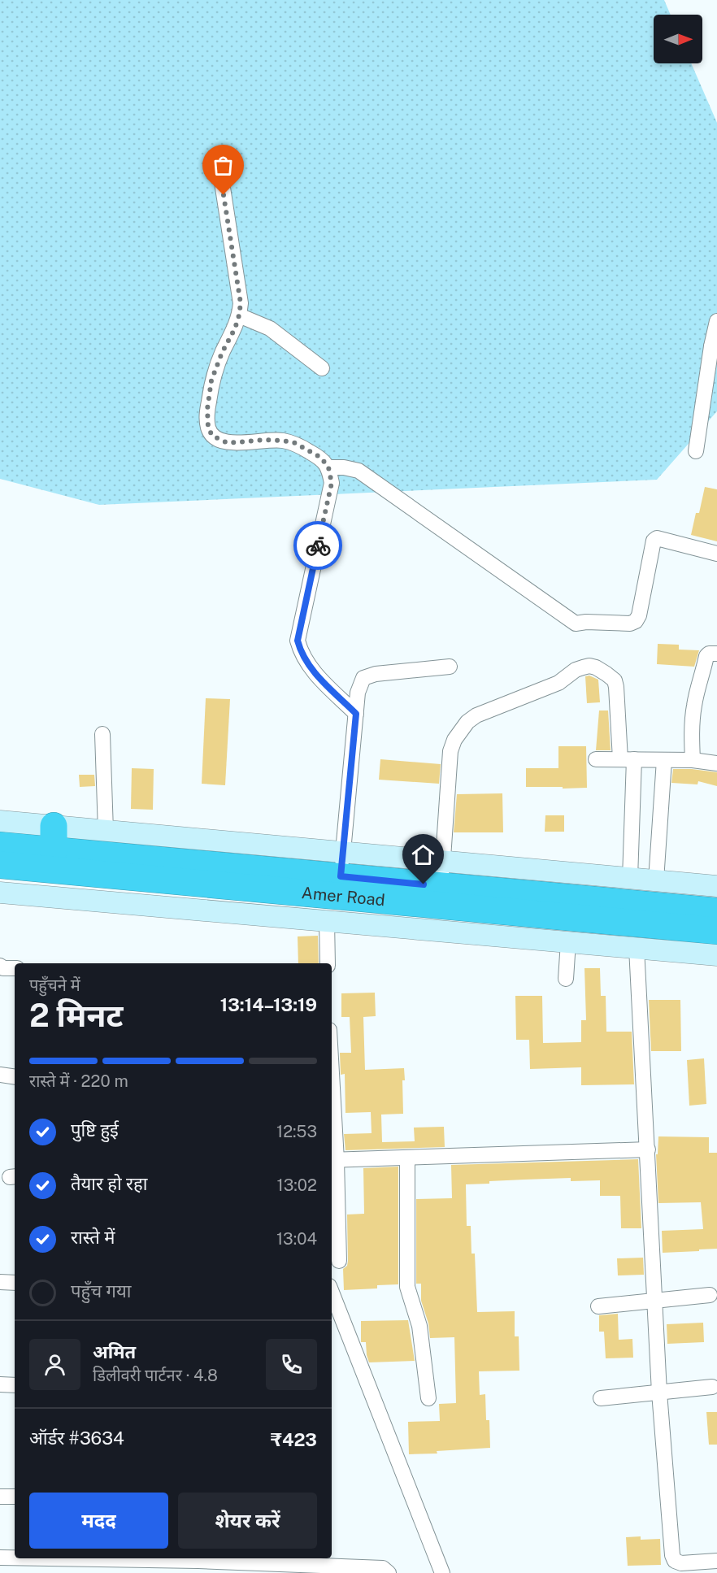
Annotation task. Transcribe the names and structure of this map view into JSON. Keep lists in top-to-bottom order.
{
  "streets": {
    "highway": ["Amer Road"]
  },
  "north": "right",
  "page": {
    "heading": ["2 मिनट", "पहुँचने में", "13:14–13:19"],
    "panel": [
      "अमित",
      "डिलीवरी पार्टनर · 4.8",
      "ऑर्डर #3634",
      "₹423"
    ],
    "bar": "रास्ते में · 220 m",
    "list": [
      ["पुष्टि हुई", "12:53"],
      ["तैयार हो रहा", "13:02"],
      ["रास्ते में", "13:04"],
      "पहुँच गया"
    ],
    "buttons": ["मदद", "शेयर करें"]
  }
}
